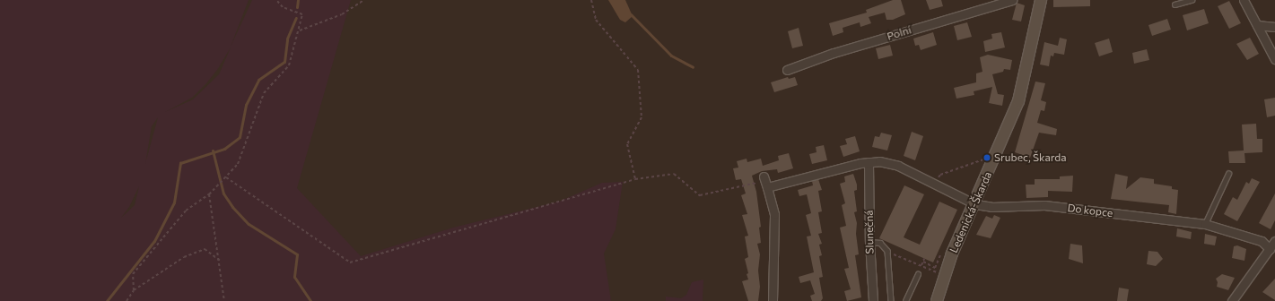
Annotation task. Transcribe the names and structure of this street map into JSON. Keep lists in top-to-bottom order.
{
  "streets": {
    "main road": ["Ledenická-Škarda"],
    "street": ["Polní", "Do kopce", "Slunečná"]
  },
  "crossings": [
    ["Do kopce", "Ledenická-Škarda"]
  ],
  "places": ["Srubec, Škarda"]
}
